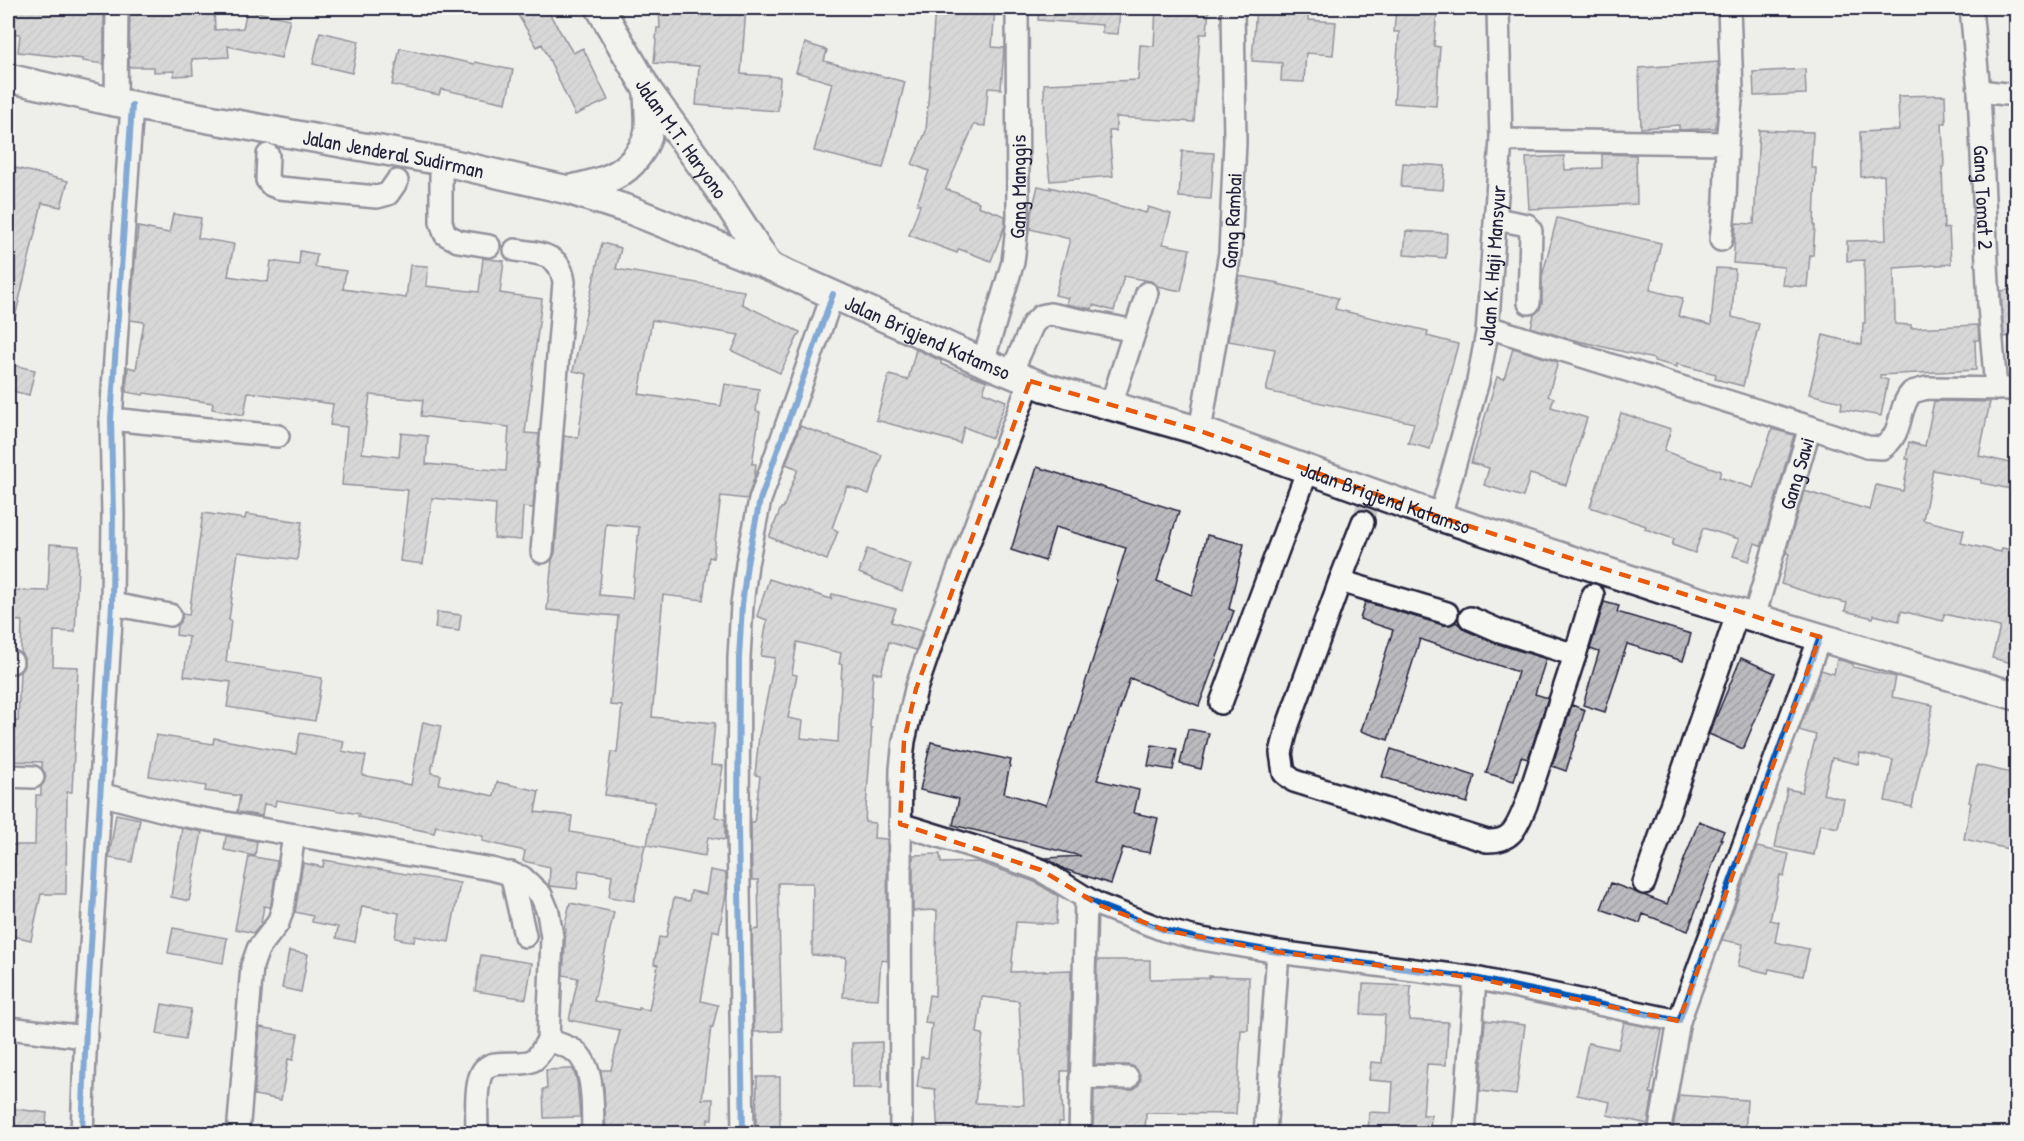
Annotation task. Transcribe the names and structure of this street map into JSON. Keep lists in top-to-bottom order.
{
  "streets": {
    "main road": ["Jalan M.T. Haryono", "Jalan Jenderal Sudirman", "Jalan Brigjend Katamso"],
    "street": [
      "Gang Manggis",
      "Gang Tomat 2",
      "Gang Rambai",
      "Jalan K. Haji Mansyur",
      "Gang Sawi"
    ]
  },
  "crossings": [
    ["Jalan M.T. Haryono", "Jalan Jenderal Sudirman"],
    ["Jalan M.T. Haryono", "Jalan Brigjend Katamso"],
    ["Jalan Jenderal Sudirman", "Jalan Brigjend Katamso"],
    ["Gang Manggis", "Jalan Brigjend Katamso"],
    ["Gang Tomat 2", "Gang Sawi"],
    ["Gang Rambai", "Jalan Brigjend Katamso"],
    ["Jalan K. Haji Mansyur", "Jalan Brigjend Katamso"],
    ["Jalan Brigjend Katamso", "Gang Sawi"]
  ]
}
